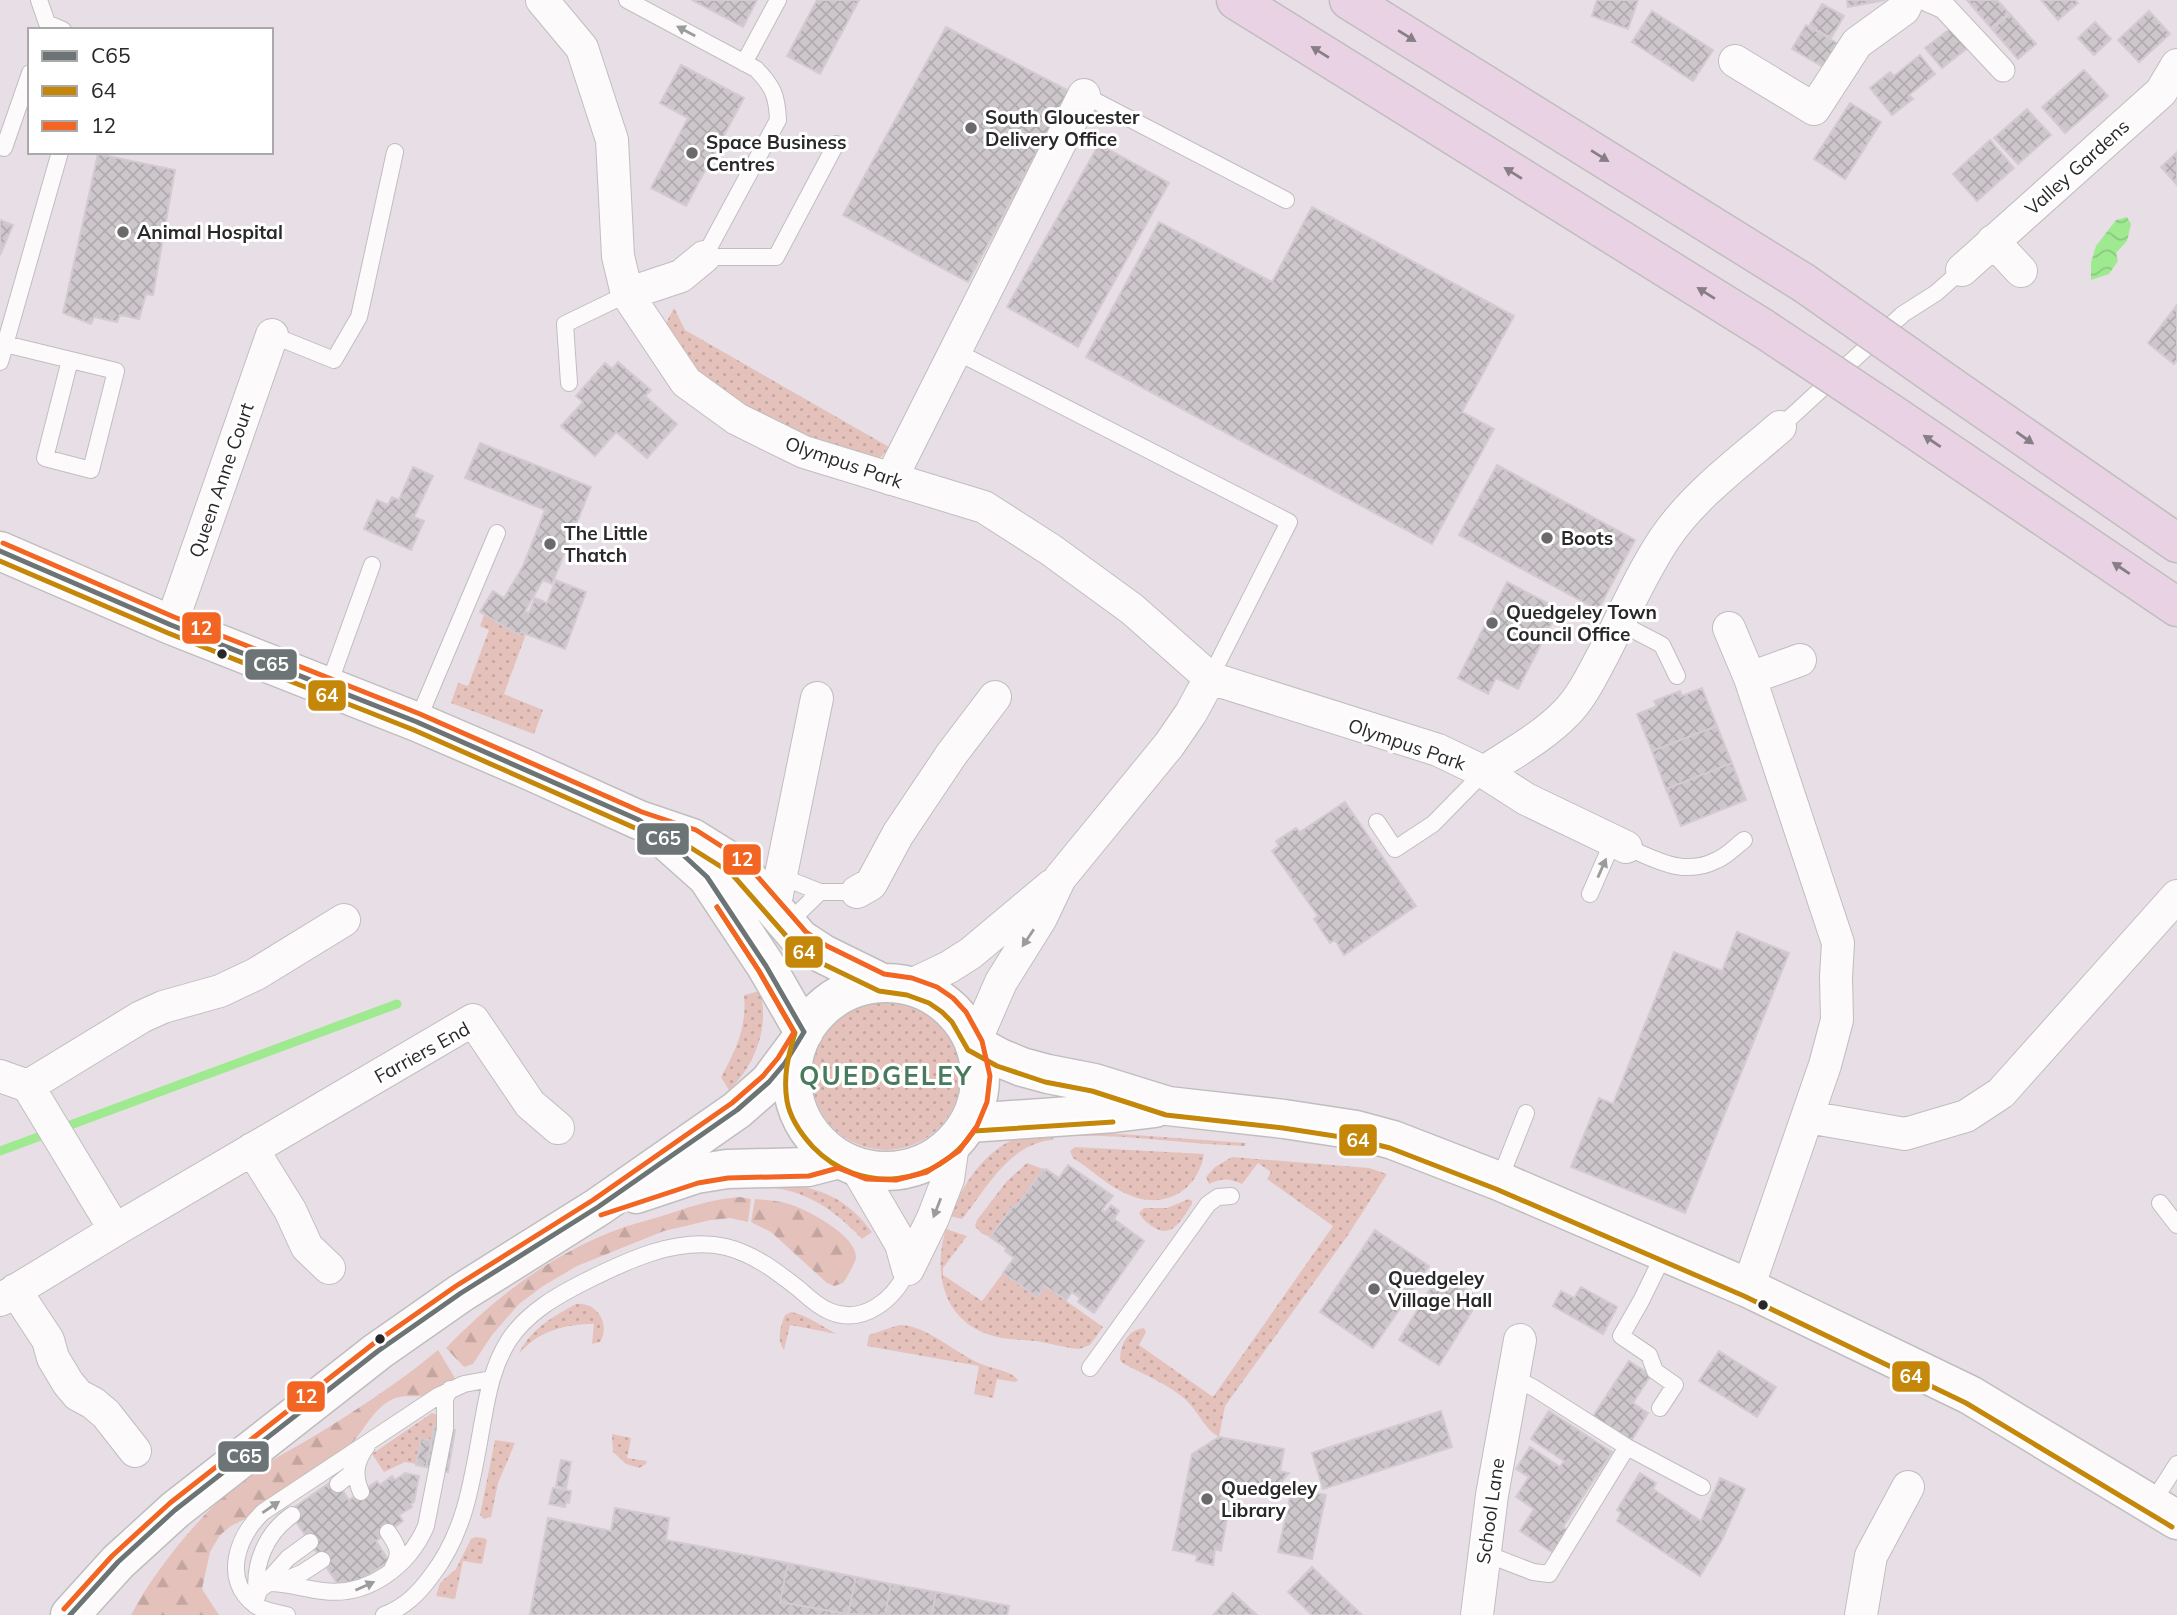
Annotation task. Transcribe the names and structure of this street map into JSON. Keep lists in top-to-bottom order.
{
  "streets": {
    "street": [
      "Valley Gardens",
      "Olympus Park",
      "Queen Anne Court",
      "Farriers End",
      "School Lane"
    ]
  },
  "districts": ["QUEDGELEY"],
  "places": [
    "South Gloucester Delivery Office",
    "Space Business Centres",
    "Animal Hospital",
    "Boots",
    "The Little Thatch",
    "Quedgeley Town Council Office",
    "Quedgeley Village Hall",
    "Quedgeley Library"
  ],
  "lines": ["transit line 12", "transit line C65", "transit line 64"],
  "legend": ["C65", "64", "12"]
}
